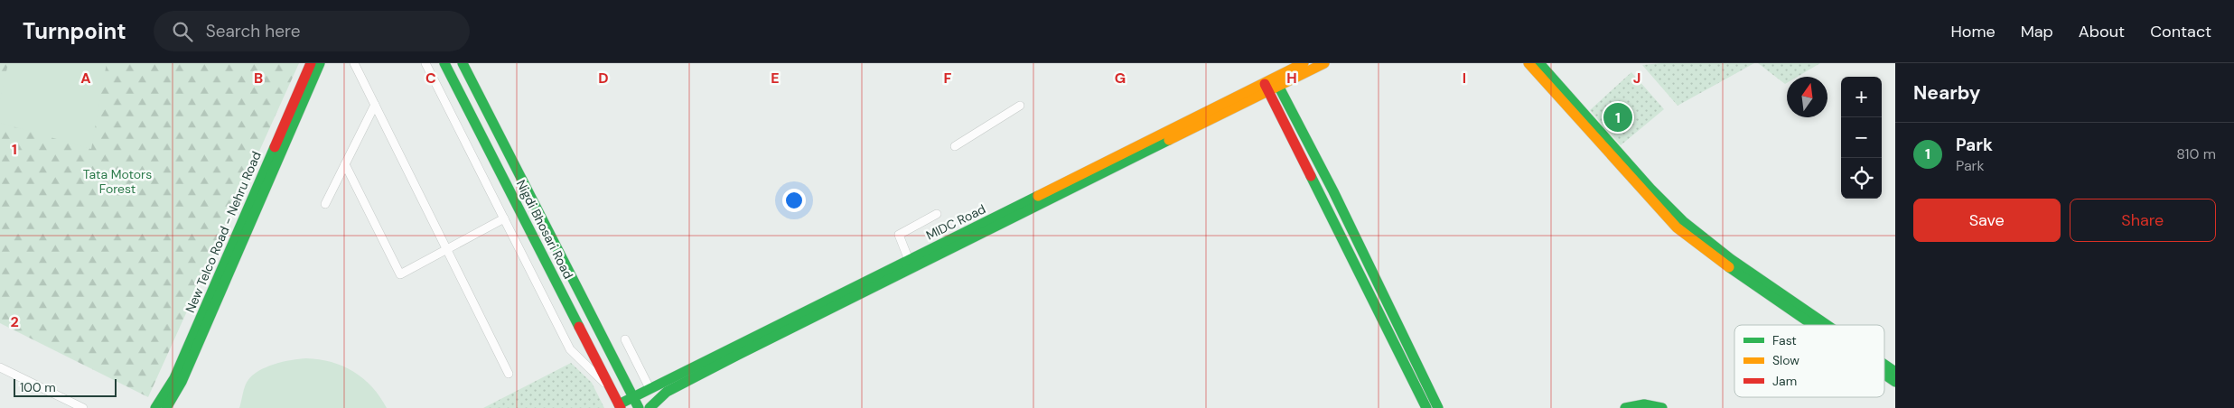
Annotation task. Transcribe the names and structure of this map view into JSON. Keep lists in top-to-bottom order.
{
  "streets": {
    "main road": ["MIDC Road", "Nigdi Bhosari Road", "New Telco Road - Nehru Road"]
  },
  "crossings": [
    ["MIDC Road", "Nigdi Bhosari Road"]
  ],
  "parks": ["Tata Motors Forest"],
  "legend": ["Fast", "Slow", "Jam"],
  "scale_bar": "100 m",
  "north": "top",
  "page": {
    "header": "Turnpoint",
    "search": "Search here",
    "nav": [
      "Home",
      "Map",
      "About",
      "Contact"
    ],
    "heading": "Nearby",
    "map_buttons": ["+", "−"],
    "pins": "1",
    "list": [
      {
        "mark": "1",
        "name": "Park",
        "note": "Park",
        "value": "810 m"
      }
    ],
    "buttons": ["Save", "Share"],
    "scale": "100 m"
  },
  "grid": {
    "columns": [
      "A",
      "B",
      "C",
      "D",
      "E",
      "F",
      "G",
      "H",
      "I",
      "J"
    ],
    "rows": ["1", "2"]
  }
}
